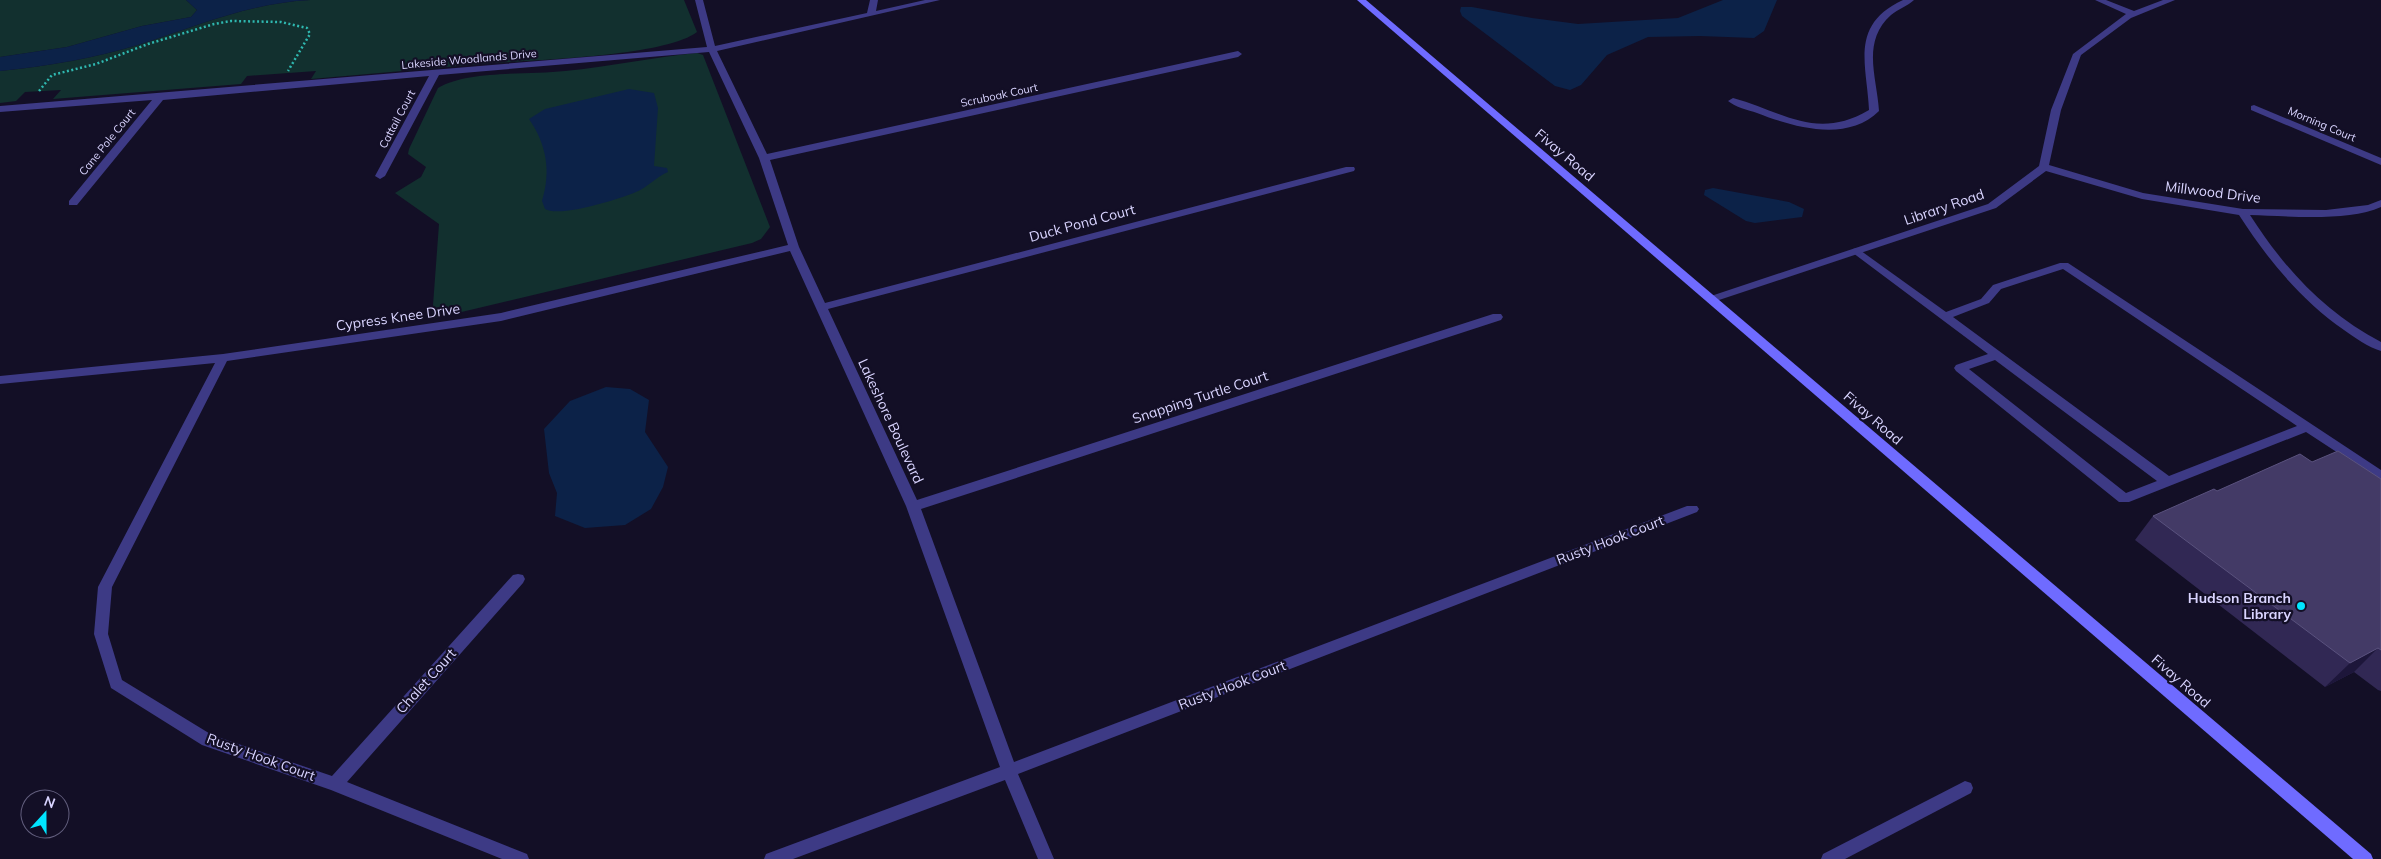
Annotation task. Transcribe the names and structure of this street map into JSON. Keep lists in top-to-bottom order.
{
  "streets": {
    "street": [
      "Lakeside Woodlands Drive",
      "Scruboak Court",
      "Cattail Court",
      "Morning Court",
      "Cane Pole Court",
      "Fivay Road",
      "Millwood Drive",
      "Library Road",
      "Duck Pond Court",
      "Cypress Knee Drive",
      "Snapping Turtle Court",
      "Lakeshore Boulevard",
      "Rusty Hook Court",
      "Chalet Court"
    ]
  },
  "crossings": [
    ["Lakeside Woodlands Drive", "Cattail Court"],
    ["Lakeside Woodlands Drive", "Cane Pole Court"],
    ["Lakeside Woodlands Drive", "Lakeshore Boulevard"],
    ["Scruboak Court", "Lakeshore Boulevard"],
    ["Fivay Road", "Library Road"],
    ["Millwood Drive", "Library Road"],
    ["Duck Pond Court", "Lakeshore Boulevard"],
    ["Cypress Knee Drive", "Lakeshore Boulevard"],
    ["Cypress Knee Drive", "Rusty Hook Court"],
    ["Snapping Turtle Court", "Lakeshore Boulevard"],
    ["Lakeshore Boulevard", "Rusty Hook Court"],
    ["Rusty Hook Court", "Chalet Court"]
  ],
  "places": ["Hudson Branch Library"],
  "north": "top"
}
